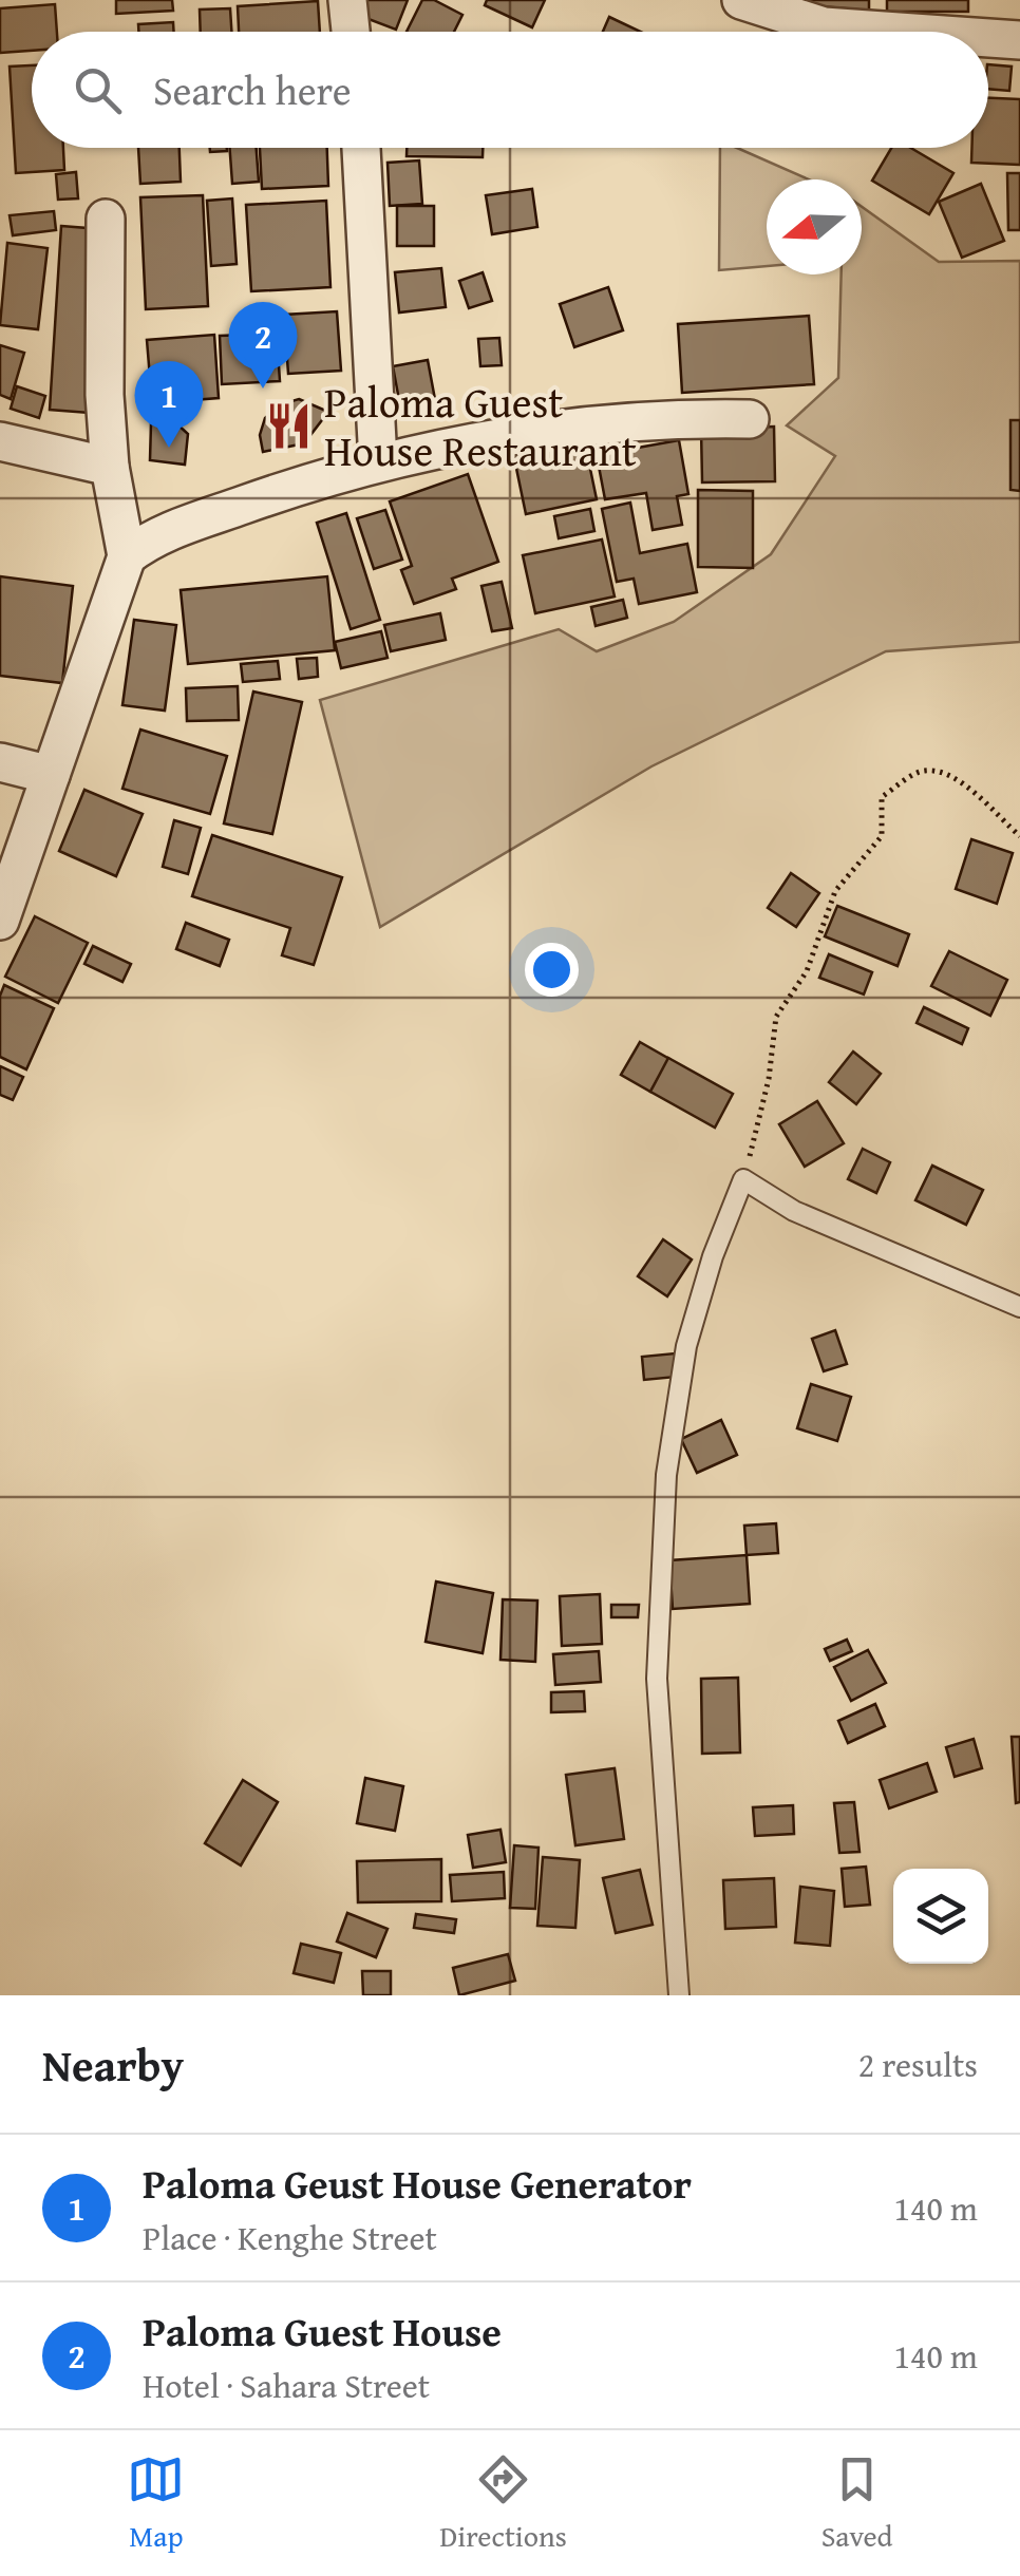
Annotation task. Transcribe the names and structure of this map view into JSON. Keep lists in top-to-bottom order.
{
  "places": {
    "restaurant": ["Paloma Guest House Restaurant"]
  },
  "north": "left",
  "page": {
    "search": "Search here",
    "pins": ["2", "1"],
    "heading": ["Nearby", "2 results"],
    "list": [
      {
        "mark": "1",
        "name": "Paloma Geust House Generator",
        "note": "Place · Kenghe Street",
        "value": "140 m"
      },
      {
        "mark": "2",
        "name": "Paloma Guest House",
        "note": "Hotel · Sahara Street",
        "value": "140 m"
      }
    ],
    "nav": ["Map", "Directions", "Saved"]
  }
}
